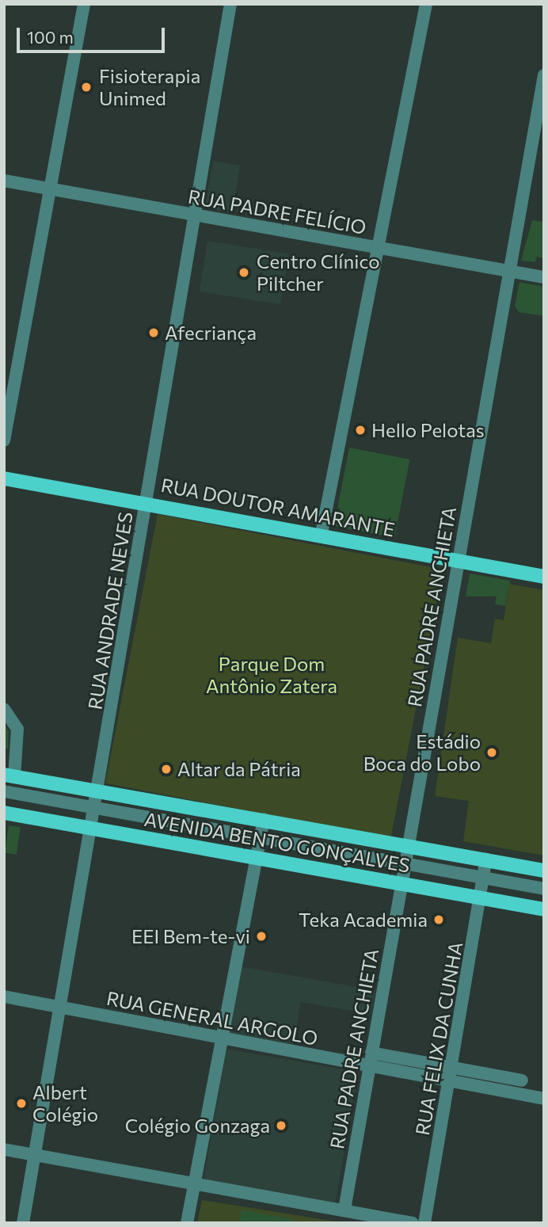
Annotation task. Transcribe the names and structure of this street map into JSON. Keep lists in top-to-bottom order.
{
  "streets": {
    "main road": ["RUA DOUTOR AMARANTE", "AVENIDA BENTO GONÇALVES"],
    "street": [
      "RUA PADRE FELÍCIO",
      "RUA PADRE ANCHIETA",
      "RUA ANDRADE NEVES",
      "RUA GENERAL ARGOLO",
      "RUA FELIX DA CUNHA"
    ]
  },
  "crossings": [
    ["RUA PADRE FELÍCIO", "RUA PADRE ANCHIETA"],
    ["RUA PADRE FELÍCIO", "RUA ANDRADE NEVES"],
    ["RUA DOUTOR AMARANTE", "RUA PADRE ANCHIETA"],
    ["RUA DOUTOR AMARANTE", "RUA ANDRADE NEVES"],
    ["RUA PADRE ANCHIETA", "AVENIDA BENTO GONÇALVES"],
    ["RUA PADRE ANCHIETA", "RUA GENERAL ARGOLO"],
    ["RUA ANDRADE NEVES", "AVENIDA BENTO GONÇALVES"],
    ["RUA ANDRADE NEVES", "RUA GENERAL ARGOLO"],
    ["AVENIDA BENTO GONÇALVES", "RUA FELIX DA CUNHA"],
    ["RUA GENERAL ARGOLO", "RUA FELIX DA CUNHA"]
  ],
  "parks": ["Parque Dom Antônio Zatera"],
  "places": [
    "Fisioterapia Unimed",
    "Centro Clínico Piltcher",
    "Afecriança",
    "Hello Pelotas",
    "Estádio Boca do Lobo",
    "Altar da Pátria",
    "Teka Academia",
    "EEI Bem-te-vi",
    "Albert Colégio",
    "Colégio Gonzaga"
  ],
  "scale_bar": "100 m"
}
